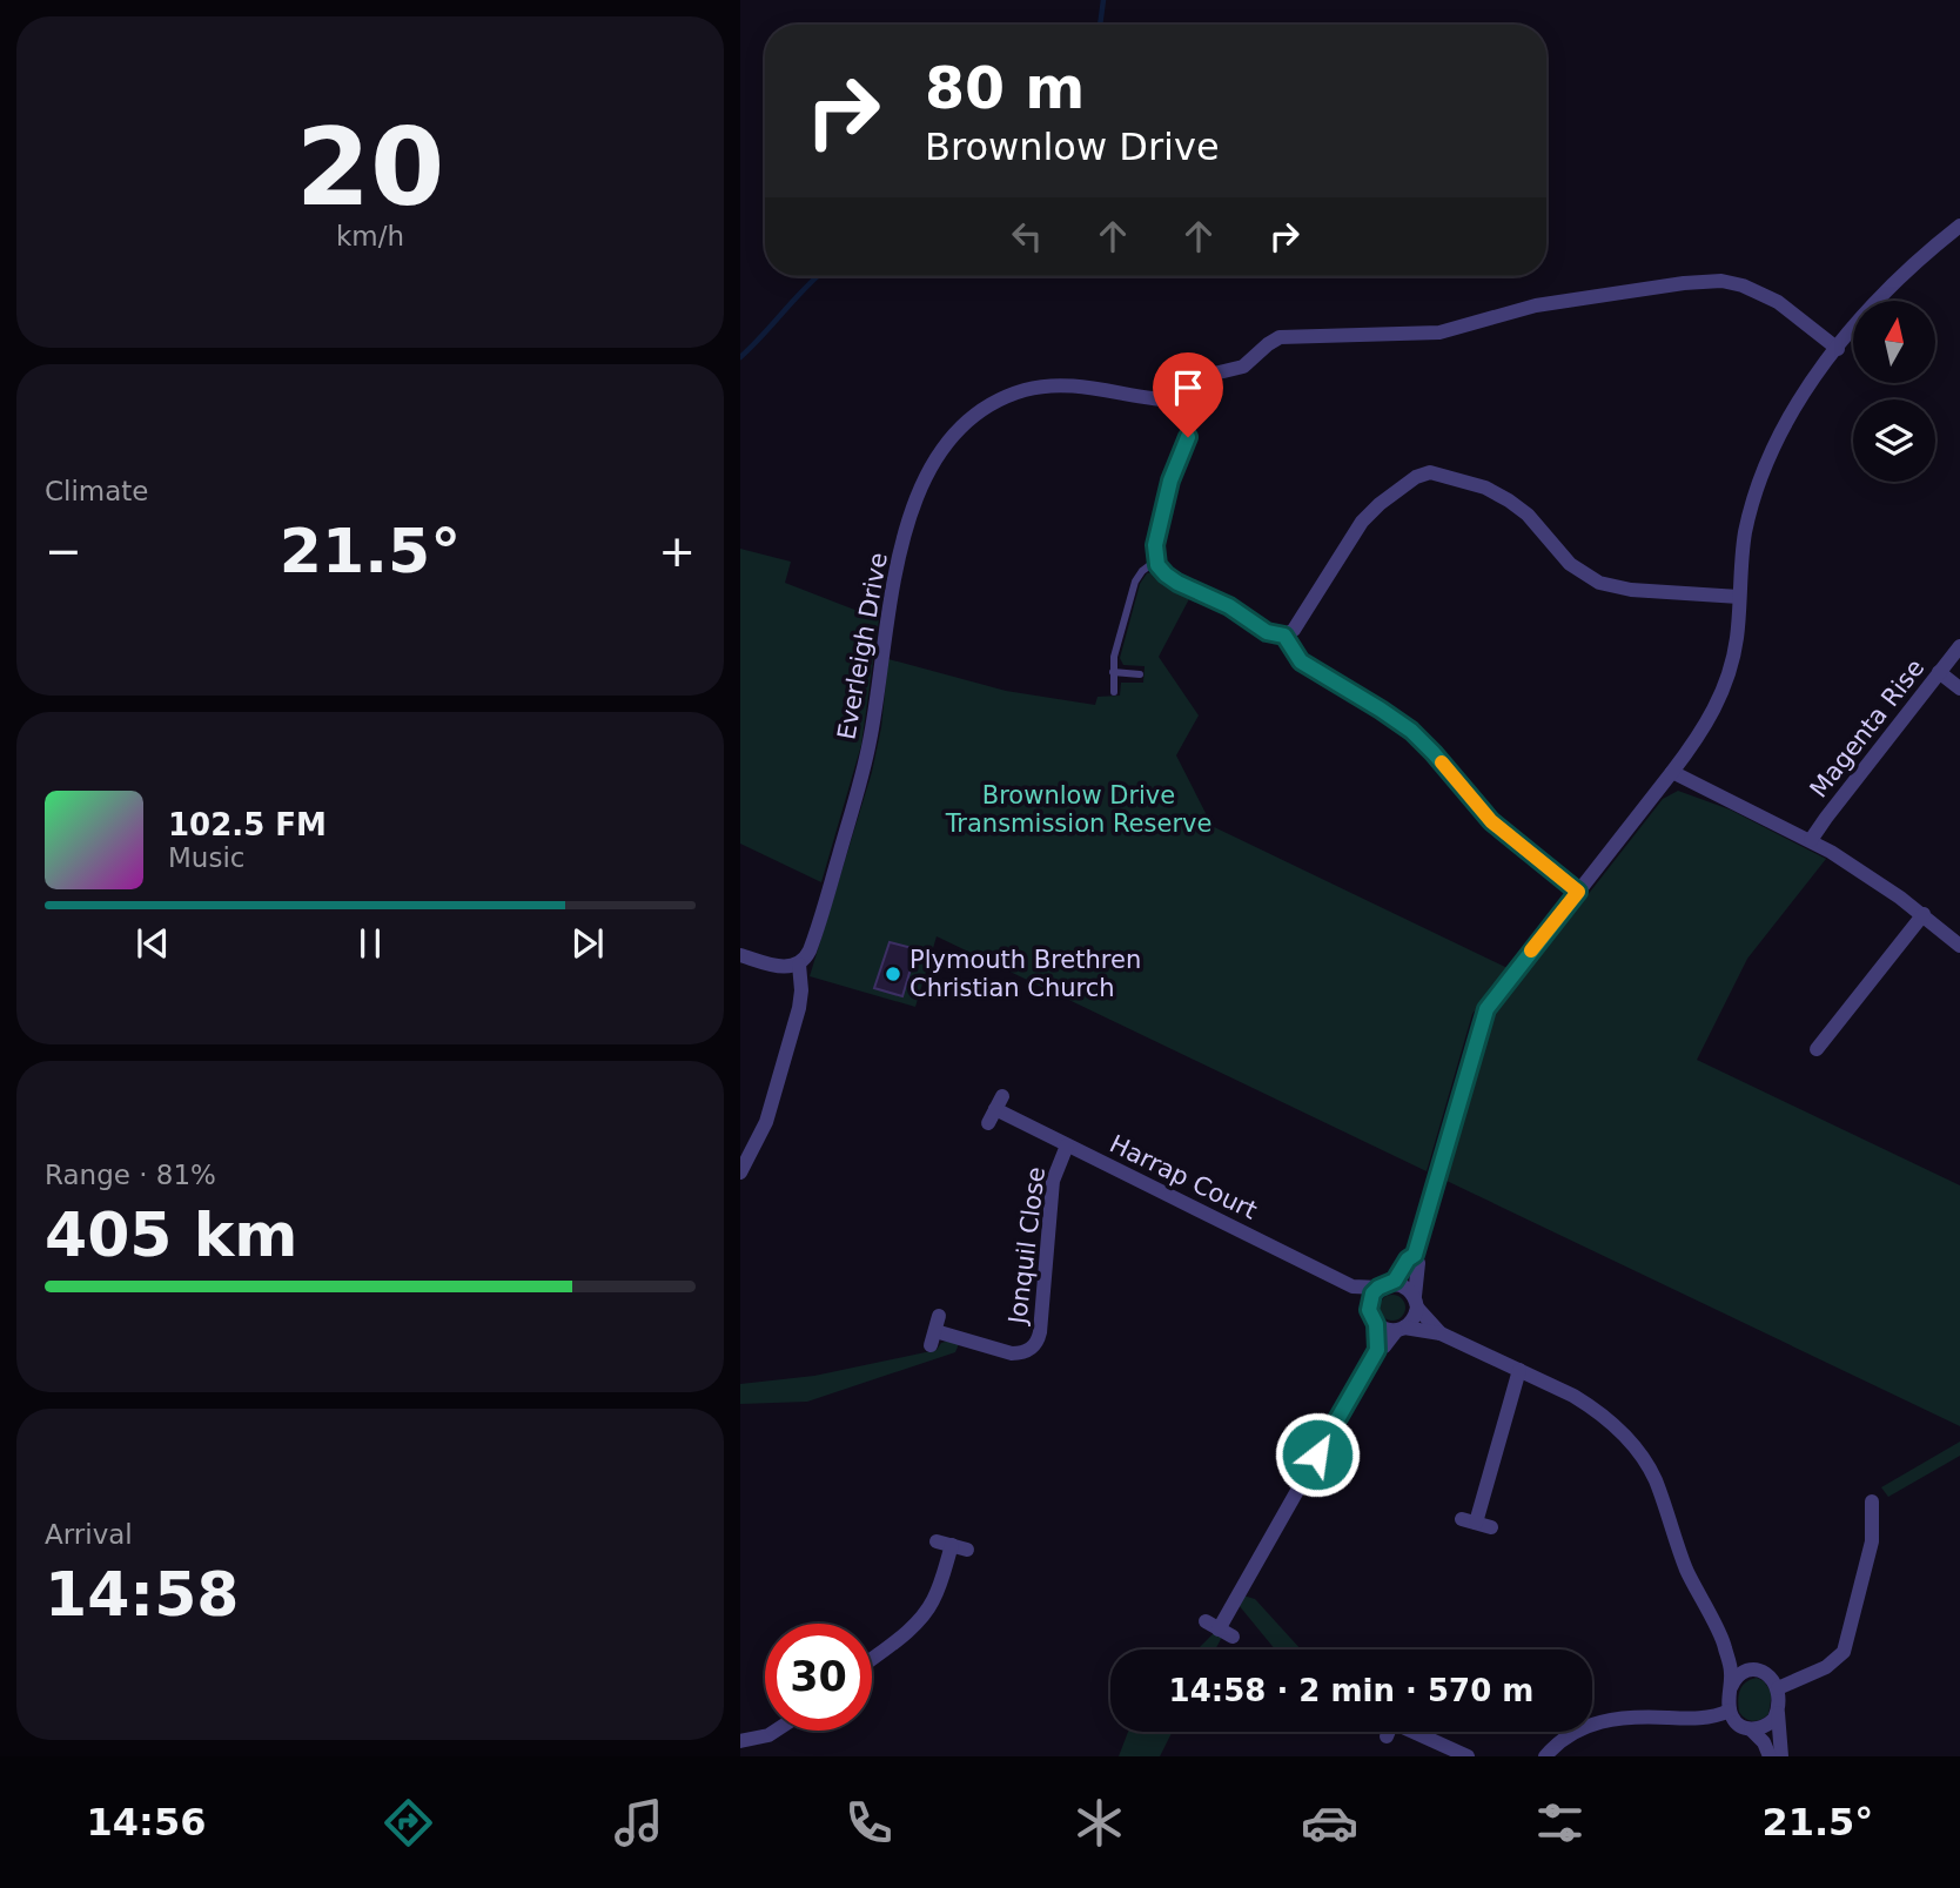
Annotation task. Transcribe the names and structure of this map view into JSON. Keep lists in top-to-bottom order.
{
  "streets": {
    "street": [
      "Everleigh Drive",
      "Magenta Rise",
      "Harrap Court",
      "Jonquil Close"
    ]
  },
  "crossings": [
    ["Harrap Court", "Jonquil Close"]
  ],
  "parks": ["Brownlow Drive Transmission Reserve"],
  "places": ["Plymouth Brethren Christian Church"],
  "north": "top",
  "page": {
    "tile": [
      ["20", "km/h"],
      "Climate",
      ["Range · 81%", "405 km"],
      ["Arrival", "14:58"]
    ],
    "turn": ["80 m", "Brownlow Drive"],
    "heat": ["−", "21.5°", "+"],
    "song": ["102.5 FM", "Music"],
    "limit": "30",
    "trip": "14:58 · 2 min · 570 m",
    "tabs": ["14:56", "21.5°"]
  }
}
